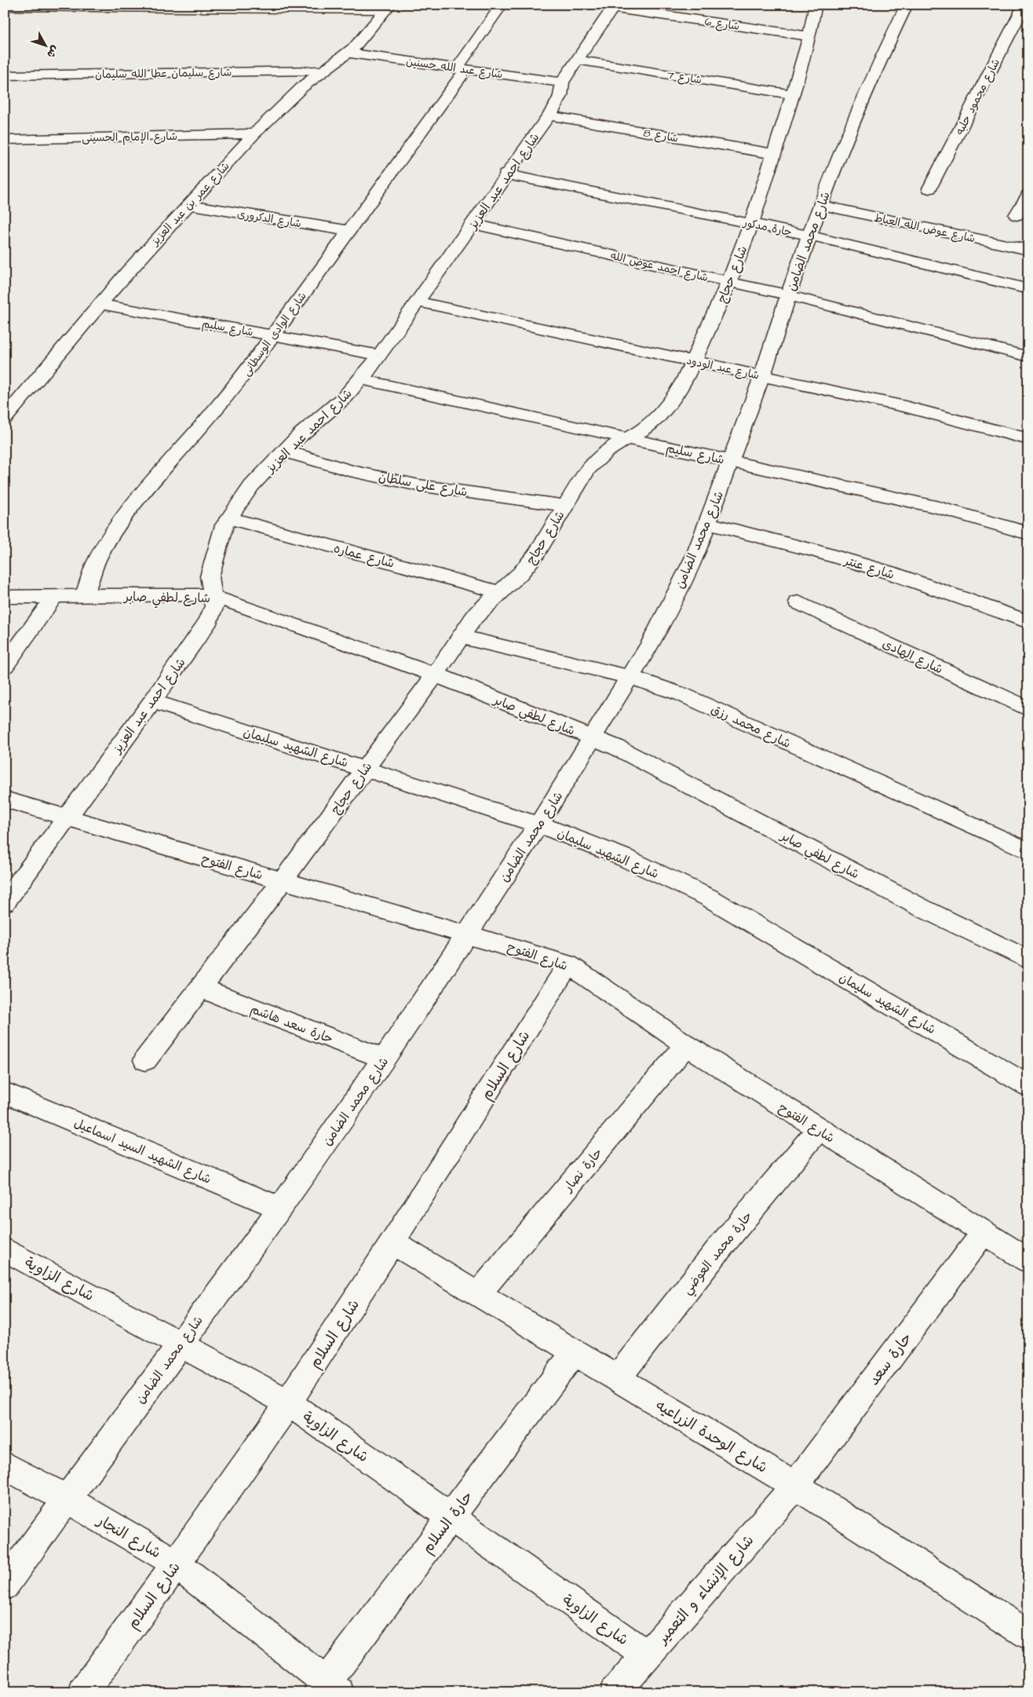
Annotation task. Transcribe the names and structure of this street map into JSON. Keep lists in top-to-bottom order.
{
  "streets": {
    "street": [
      "شارع 6",
      "شارع عبد الله حسنين",
      "شارع سليمان عطا الله سليمان",
      "شارع 7",
      "شارع محمود حلبه",
      "شارع 8",
      "شارع الإمام الحسينى",
      "شارع احمد عبد العزيز",
      "شارع عمر بن عبد العزيز",
      "شارع الدكرورى",
      "حارة مدكور",
      "شارع عوض الله العياط",
      "شارع محمد الضامن",
      "شارع احمد عوض الله",
      "شارع حجاج",
      "شارع سليم",
      "شارع الوادى الوسطانى",
      "شارع عبد الودود",
      "شارع على سلطان",
      "شارع عماره",
      "شارع عنتر",
      "شارع لطفي صابر",
      "شارع الهادى",
      "شارع محمد رزق",
      "شارع الشهيد سليمان",
      "شارع الفتوح",
      "حارة سعد هاشم",
      "شارع السلام",
      "شارع الشهيد السيد اسماعيل",
      "حارة نصار",
      "حارة محمد العوضي",
      "شارع الزاوية",
      "حارة سعد",
      "شارع الوحدة الزراعيه",
      "حارة السلام",
      "شارع النجار",
      "شارع الإنشاء و التعمير"
    ]
  },
  "crossings": [
    ["شارع 6", "شارع احمد عبد العزيز"],
    ["شارع 6", "شارع حجاج"],
    ["شارع عبد الله حسنين", "شارع احمد عبد العزيز"],
    ["شارع عبد الله حسنين", "شارع عمر بن عبد العزيز"],
    ["شارع عبد الله حسنين", "شارع الوادى الوسطانى"],
    ["شارع سليمان عطا الله سليمان", "شارع عمر بن عبد العزيز"],
    ["شارع 7", "شارع احمد عبد العزيز"],
    ["شارع 7", "شارع حجاج"],
    ["شارع 8", "شارع احمد عبد العزيز"],
    ["شارع 8", "شارع حجاج"],
    ["شارع الإمام الحسينى", "شارع عمر بن عبد العزيز"],
    ["شارع احمد عبد العزيز", "حارة مدكور"],
    ["شارع احمد عبد العزيز", "شارع احمد عوض الله"],
    ["شارع احمد عبد العزيز", "شارع سليم"],
    ["شارع احمد عبد العزيز", "شارع عبد الودود"],
    ["شارع احمد عبد العزيز", "شارع على سلطان"],
    ["شارع احمد عبد العزيز", "شارع عماره"],
    ["شارع احمد عبد العزيز", "شارع لطفي صابر"],
    ["شارع احمد عبد العزيز", "شارع الشهيد سليمان"],
    ["شارع احمد عبد العزيز", "شارع الفتوح"],
    ["شارع عمر بن عبد العزيز", "شارع الدكرورى"],
    ["شارع عمر بن عبد العزيز", "شارع سليم"],
    ["شارع الدكرورى", "شارع الوادى الوسطانى"],
    ["حارة مدكور", "شارع محمد الضامن"],
    ["حارة مدكور", "شارع حجاج"],
    ["شارع عوض الله العياط", "شارع محمد الضامن"],
    ["شارع محمد الضامن", "شارع احمد عوض الله"],
    ["شارع محمد الضامن", "شارع سليم"],
    ["شارع محمد الضامن", "شارع عبد الودود"],
    ["شارع محمد الضامن", "شارع عنتر"],
    ["شارع محمد الضامن", "شارع لطفي صابر"],
    ["شارع محمد الضامن", "شارع محمد رزق"],
    ["شارع محمد الضامن", "شارع الشهيد سليمان"],
    ["شارع محمد الضامن", "شارع الفتوح"],
    ["شارع محمد الضامن", "حارة سعد هاشم"],
    ["شارع محمد الضامن", "شارع الشهيد السيد اسماعيل"],
    ["شارع محمد الضامن", "شارع الزاوية"],
    ["شارع محمد الضامن", "شارع النجار"],
    ["شارع احمد عوض الله", "شارع حجاج"],
    ["شارع حجاج", "شارع سليم"],
    ["شارع حجاج", "شارع عبد الودود"],
    ["شارع حجاج", "شارع على سلطان"],
    ["شارع حجاج", "شارع عماره"],
    ["شارع حجاج", "شارع لطفي صابر"],
    ["شارع حجاج", "شارع محمد رزق"],
    ["شارع حجاج", "شارع الشهيد سليمان"],
    ["شارع حجاج", "شارع الفتوح"],
    ["شارع حجاج", "حارة سعد هاشم"],
    ["شارع سليم", "شارع الوادى الوسطانى"],
    ["شارع الوادى الوسطانى", "شارع لطفي صابر"],
    ["شارع الفتوح", "شارع السلام"],
    ["شارع الفتوح", "حارة نصار"],
    ["شارع الفتوح", "حارة محمد العوضي"],
    ["شارع الفتوح", "حارة سعد"],
    ["شارع السلام", "شارع الزاوية"],
    ["شارع السلام", "شارع الوحدة الزراعيه"],
    ["شارع السلام", "شارع النجار"],
    ["حارة نصار", "شارع الوحدة الزراعيه"],
    ["حارة محمد العوضي", "شارع الوحدة الزراعيه"],
    ["شارع الزاوية", "حارة السلام"],
    ["شارع الزاوية", "شارع الإنشاء و التعمير"],
    ["حارة سعد", "شارع الوحدة الزراعيه"],
    ["حارة سعد", "شارع الإنشاء و التعمير"],
    ["شارع الوحدة الزراعيه", "حارة السلام"],
    ["شارع الوحدة الزراعيه", "شارع الإنشاء و التعمير"],
    ["حارة السلام", "شارع النجار"]
  ],
  "north": "bottom right"
}
